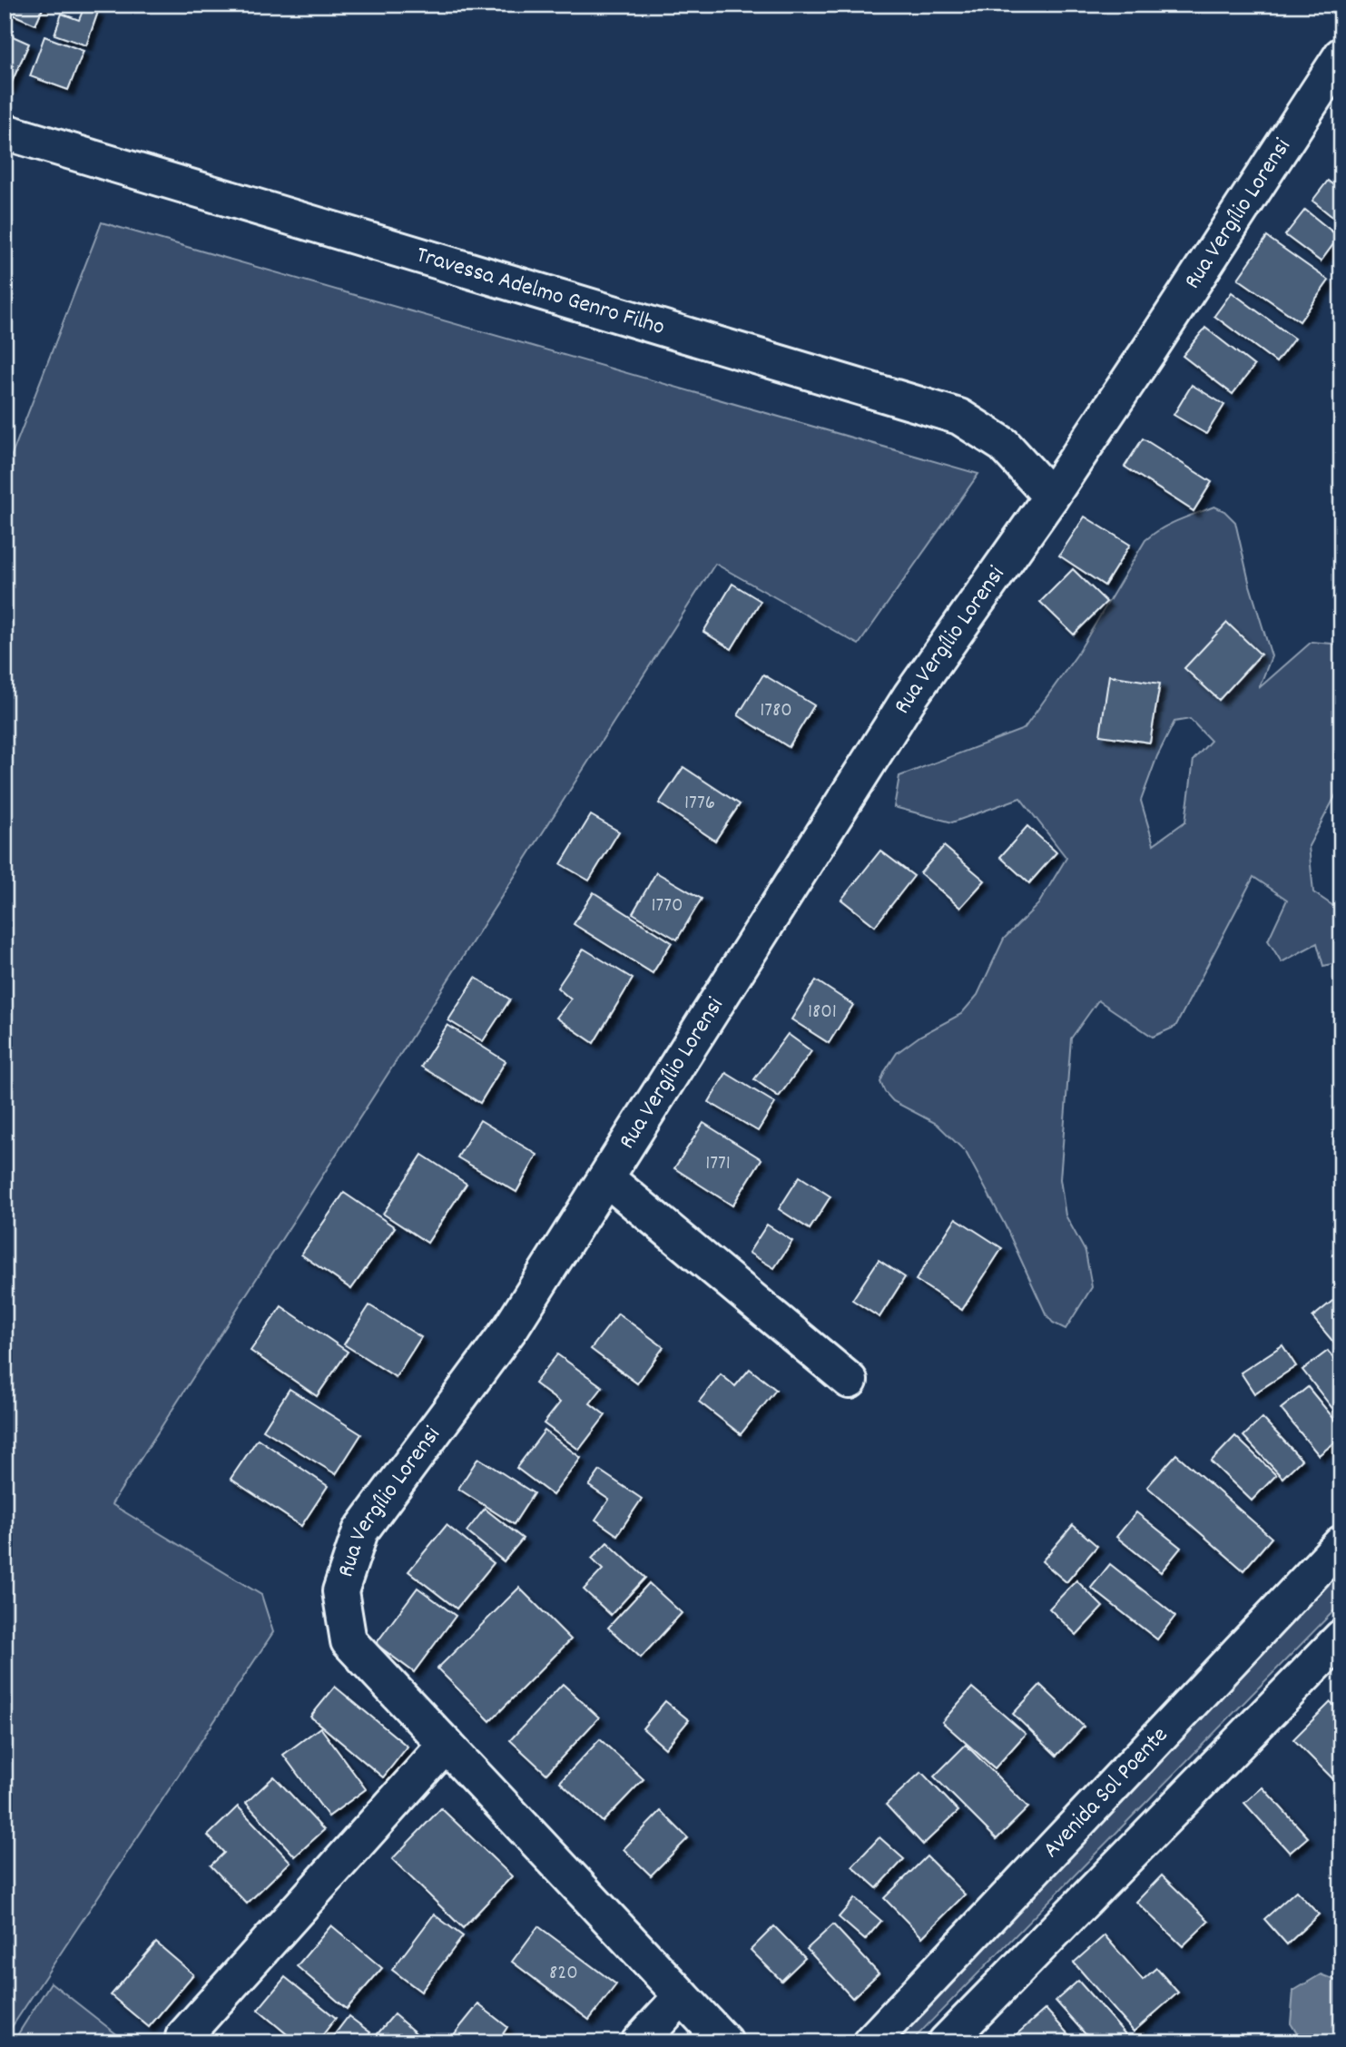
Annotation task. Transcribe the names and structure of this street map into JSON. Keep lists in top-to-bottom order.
{
  "streets": {
    "street": ["Rua Vergílio Lorensi", "Travessa Adelmo Genro Filho", "Avenida Sol Poente"]
  },
  "crossings": [
    ["Rua Vergílio Lorensi", "Travessa Adelmo Genro Filho"]
  ],
  "house_numbers": [
    "1780",
    "1776",
    "1770",
    "1801",
    "1771",
    "820"
  ]
}
